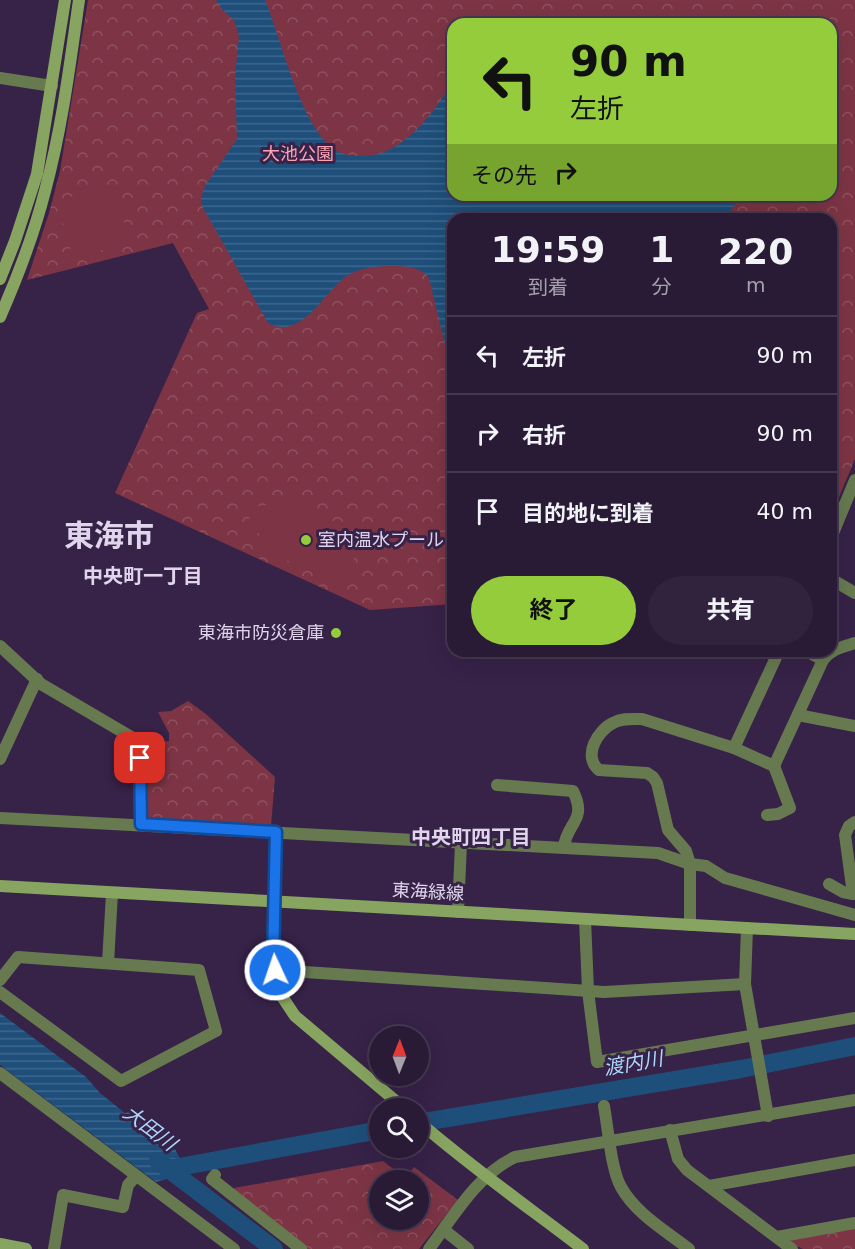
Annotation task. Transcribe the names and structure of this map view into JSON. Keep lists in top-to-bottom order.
{
  "streets": {
    "street": ["東海緑線"]
  },
  "districts": ["東海市", "中央町一丁目", "中央町四丁目"],
  "water": ["渡内川", "大田川"],
  "parks": ["大池公園"],
  "places": ["室内温水プール", "東海市防災倉庫"],
  "north": "top",
  "page": {
    "turn": ["90 m", "左折"],
    "then": "その先",
    "eta": [
      "19:59",
      "到着",
      "1",
      "分",
      "220",
      "m"
    ],
    "list": [
      {
        "name": "左折",
        "value": "90 m"
      },
      {
        "name": "右折",
        "value": "90 m"
      },
      {
        "name": "目的地に到着",
        "value": "40 m"
      }
    ],
    "buttons": ["終了", "共有"]
  }
}
